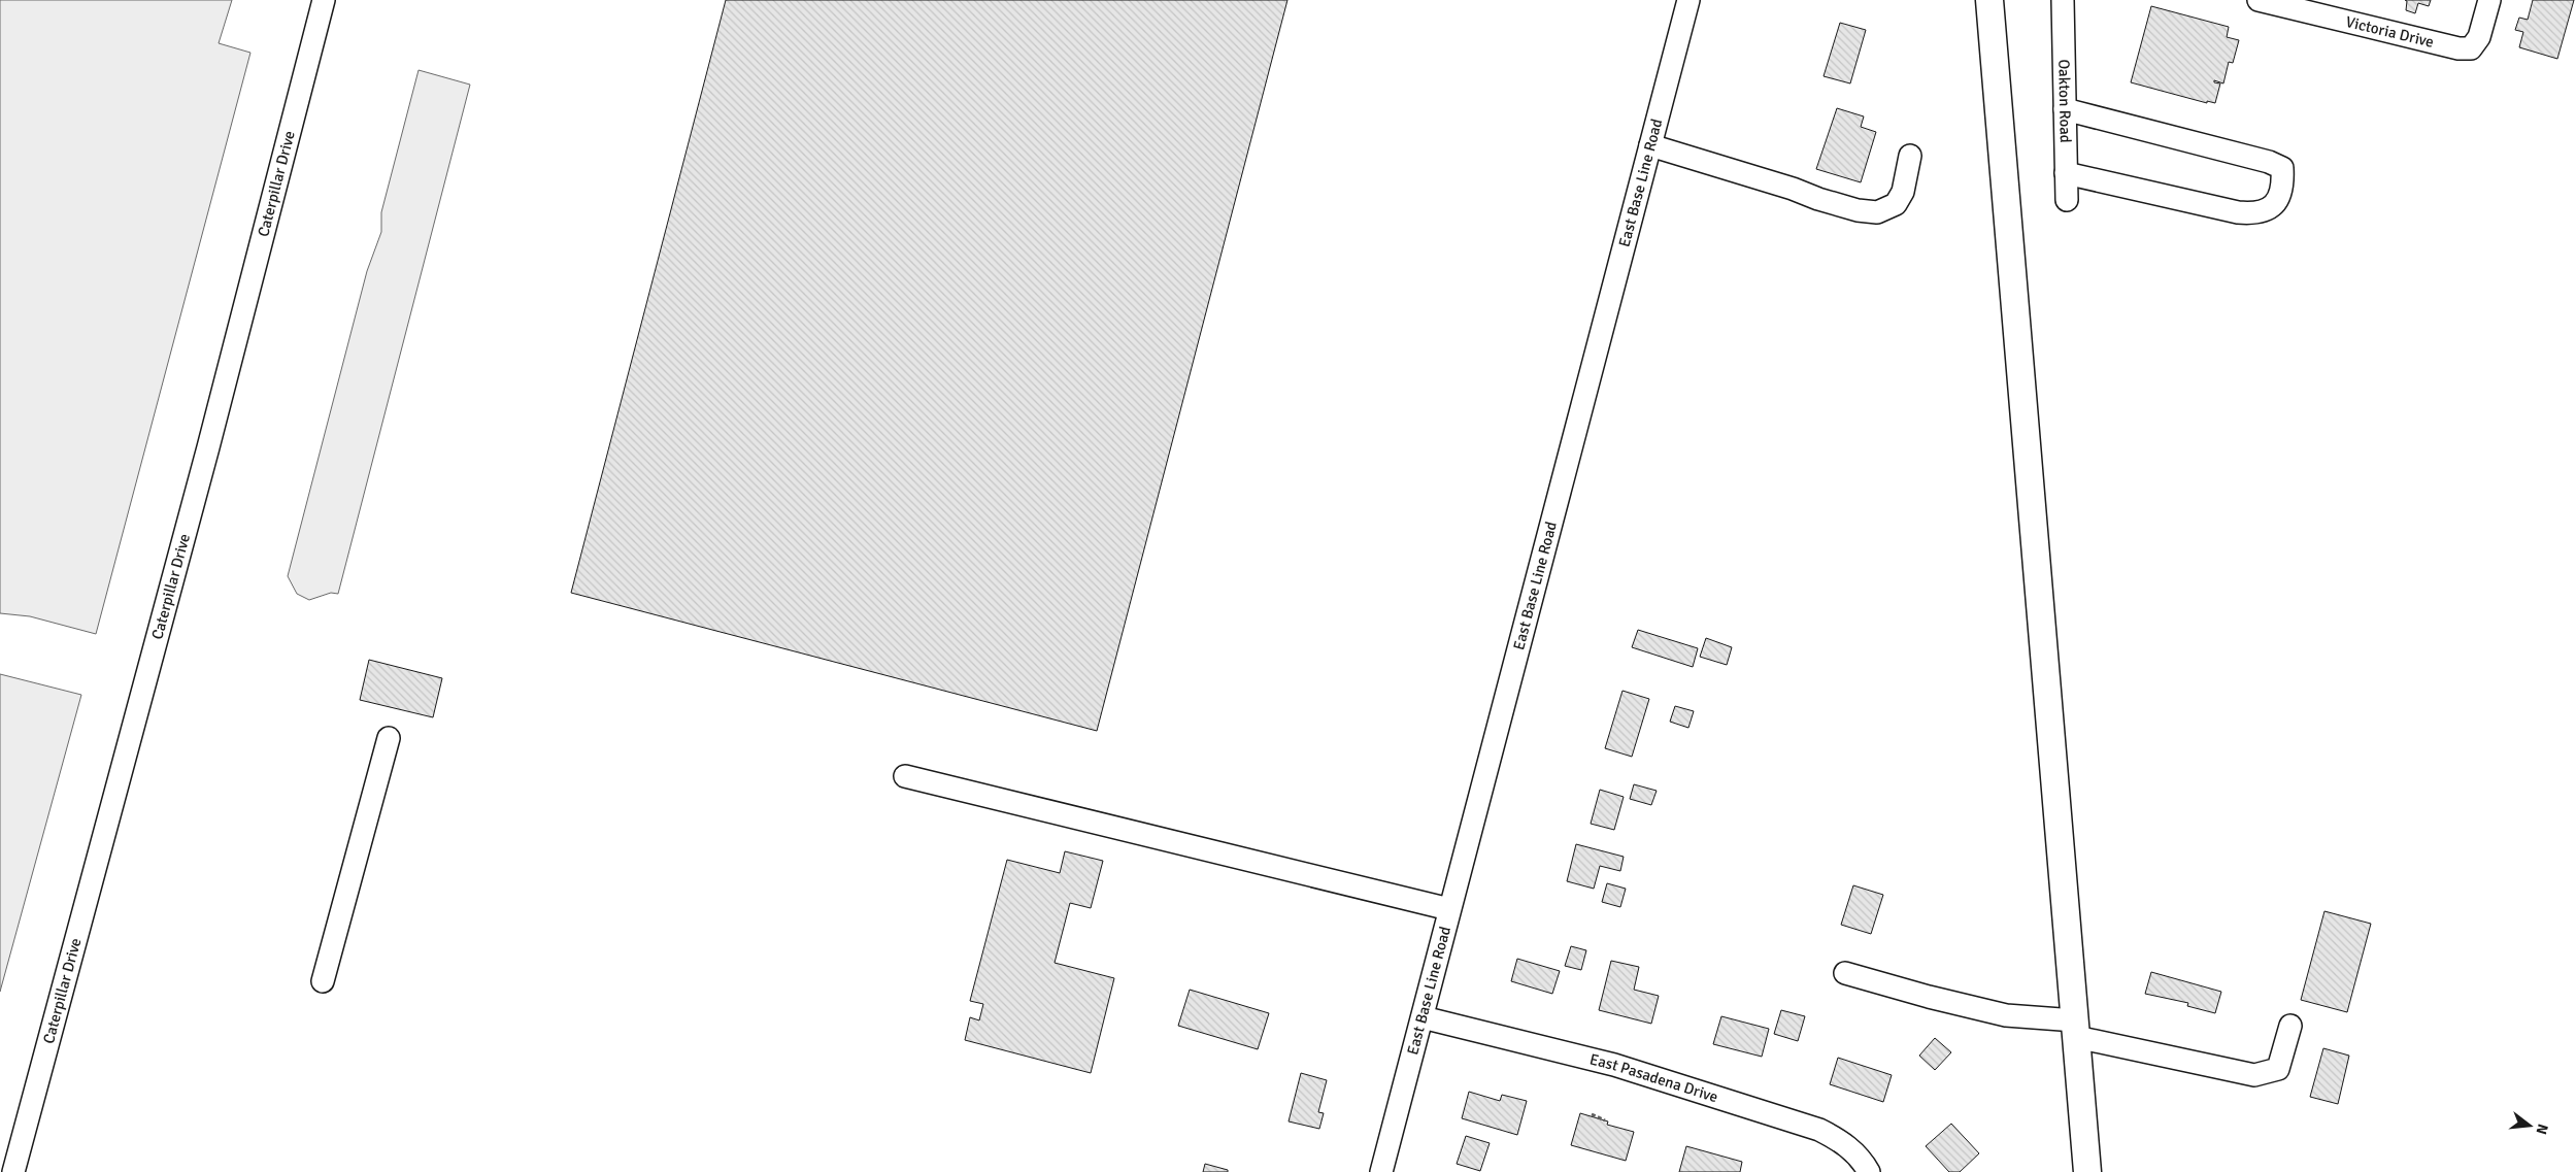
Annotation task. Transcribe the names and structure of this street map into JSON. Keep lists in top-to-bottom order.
{
  "streets": {
    "street": [
      "Victoria Drive",
      "Oakton Road",
      "Caterpillar Drive",
      "East Base Line Road",
      "East Pasadena Drive"
    ]
  },
  "crossings": [
    ["East Base Line Road", "East Pasadena Drive"]
  ],
  "north": "right"
}
